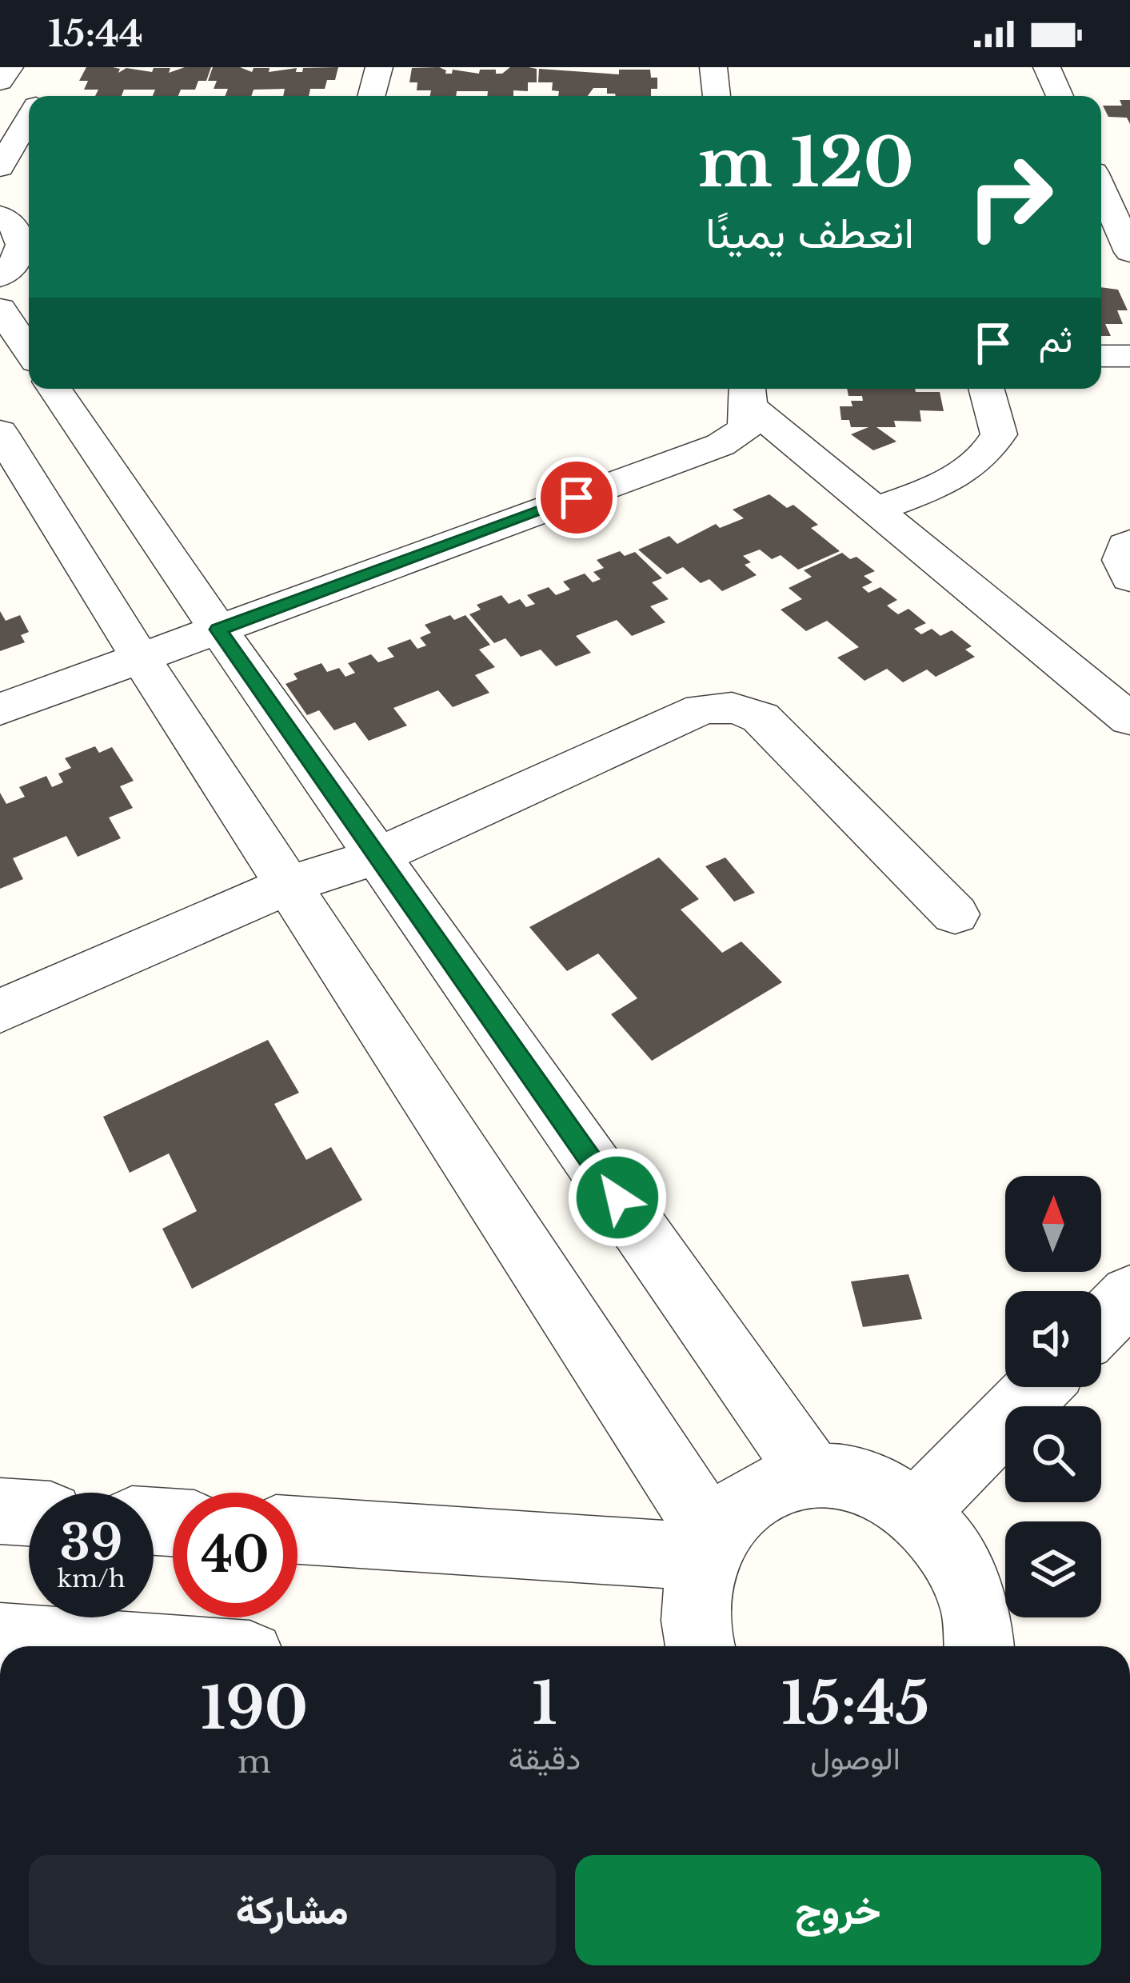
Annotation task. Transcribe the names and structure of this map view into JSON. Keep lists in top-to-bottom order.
{
  "north": "top",
  "page": {
    "status": "15:44",
    "turn": ["120 m", "انعطف يمينًا"],
    "then": "ثم",
    "speed": "39 km/h",
    "limit": "40",
    "eta": [
      "15:45",
      "الوصول",
      "1",
      "دقيقة",
      "190",
      "m"
    ],
    "buttons": ["خروج", "مشاركة"]
  }
}
